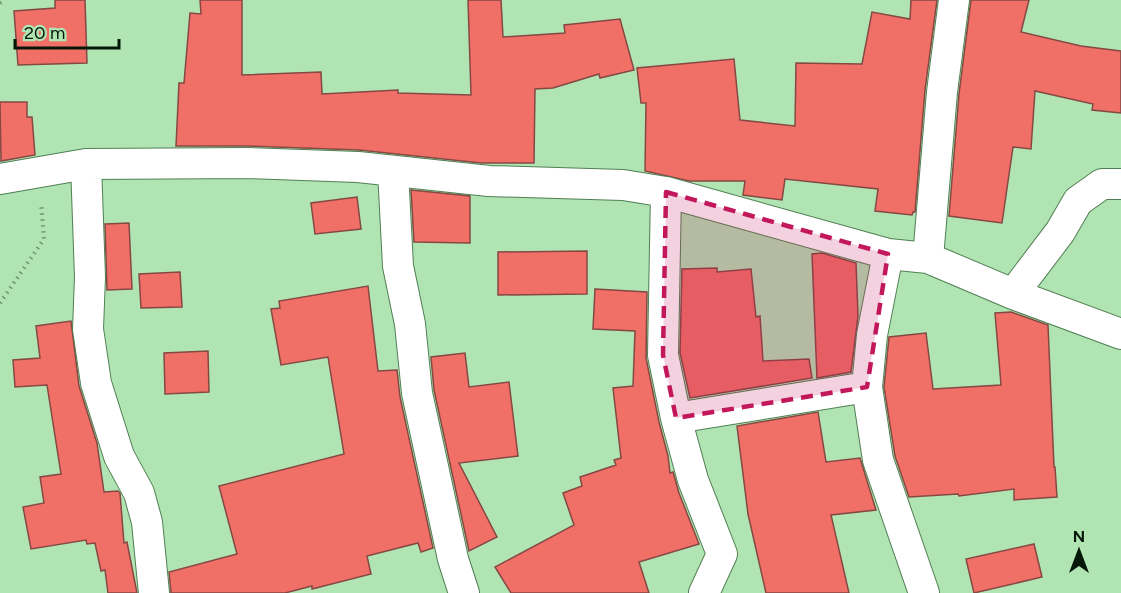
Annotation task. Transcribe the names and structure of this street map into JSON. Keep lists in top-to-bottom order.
{
  "scale_bar": "20 m",
  "north": "top"
}
